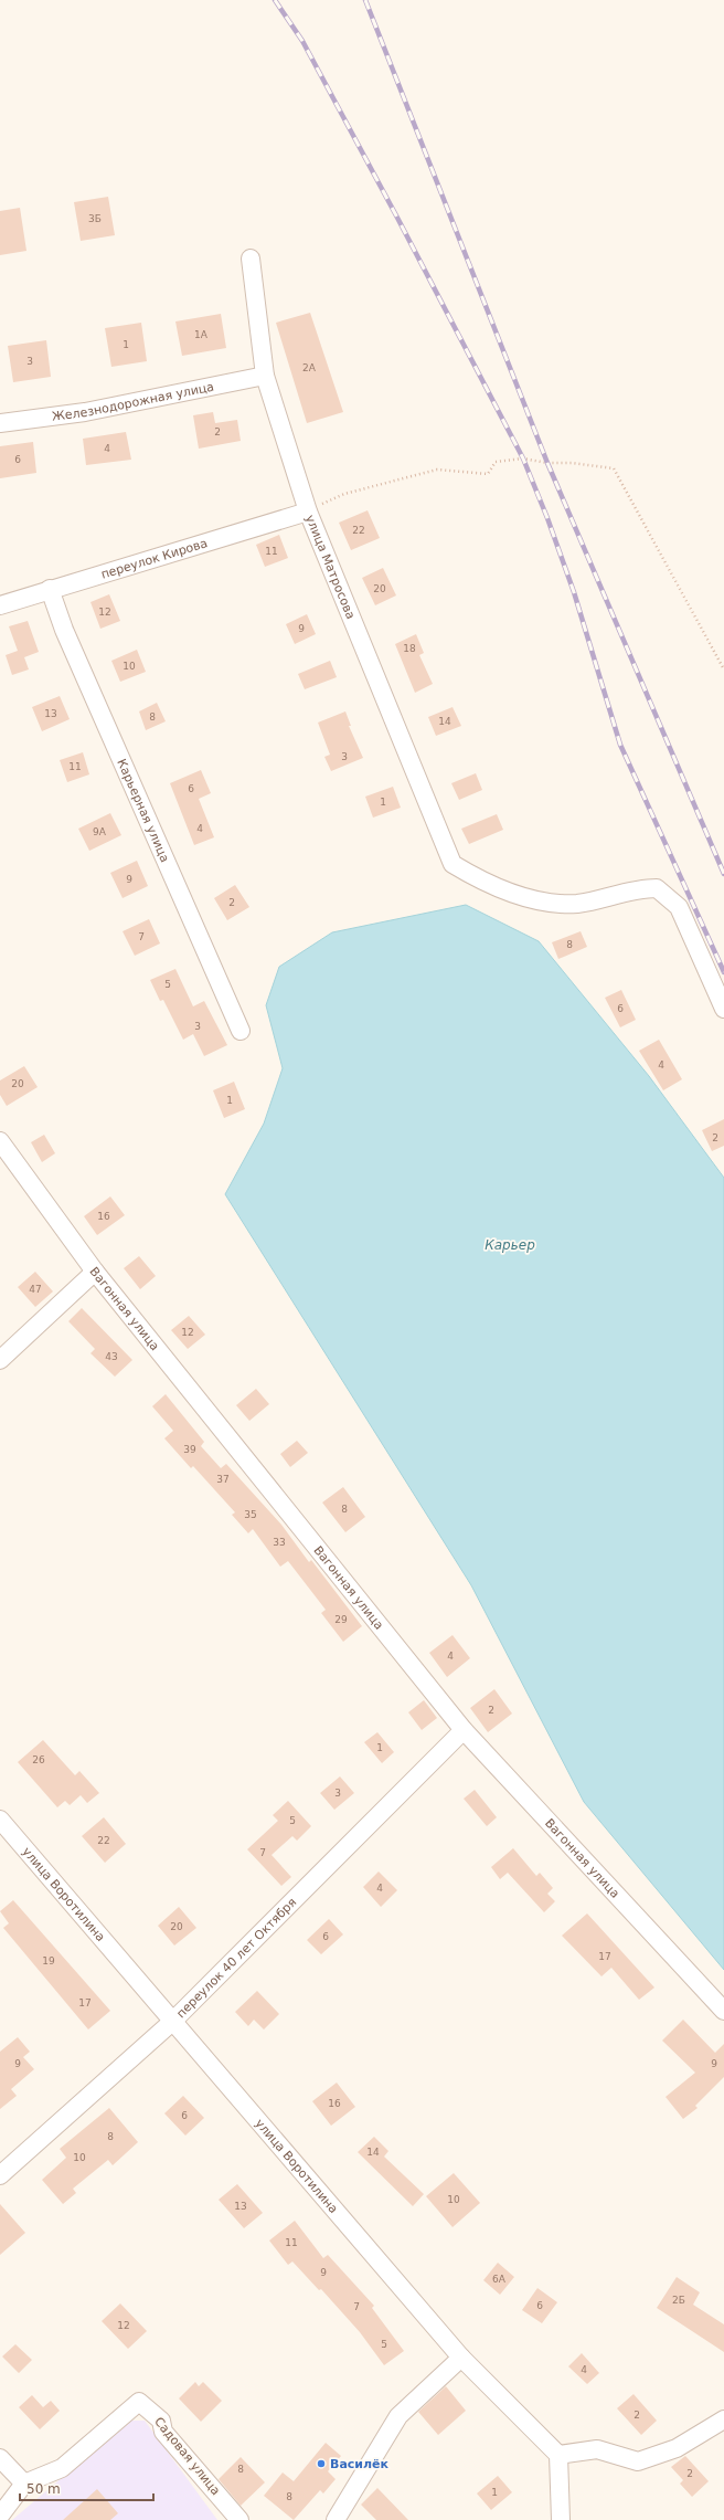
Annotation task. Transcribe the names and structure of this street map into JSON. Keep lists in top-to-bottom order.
{
  "streets": {
    "street": [
      "Железнодорожная улица",
      "переулок Кирова",
      "улица Матросова",
      "Карьерная улица",
      "Вагонная улица",
      "улица Воротилина",
      "переулок 40 лет Октября",
      "Садовая улица"
    ]
  },
  "crossings": [
    ["Железнодорожная улица", "улица Матросова"],
    ["переулок Кирова", "улица Матросова"],
    ["переулок Кирова", "Карьерная улица"],
    ["Вагонная улица", "переулок 40 лет Октября"],
    ["улица Воротилина", "переулок 40 лет Октября"]
  ],
  "water": ["Карьер"],
  "places": ["Василёк"],
  "house_numbers": [
    "3Б",
    "1А",
    "1",
    "3",
    "2А",
    "2",
    "4",
    "6",
    "22",
    "11",
    "20",
    "12",
    "9",
    "18",
    "10",
    "13",
    "8",
    "14",
    "3",
    "11",
    "6",
    "1",
    "4",
    "9А",
    "9",
    "2",
    "7",
    "8",
    "5",
    "6",
    "3",
    "4",
    "20",
    "1",
    "2",
    "16",
    "47",
    "12",
    "43",
    "39",
    "37",
    "8",
    "35",
    "33",
    "29",
    "4",
    "2",
    "1",
    "26",
    "3",
    "5",
    "22",
    "7",
    "4",
    "20",
    "6",
    "17",
    "19",
    "17",
    "9",
    "9",
    "16",
    "6",
    "8",
    "14",
    "10",
    "10",
    "13",
    "11",
    "9",
    "6А",
    "2Б",
    "6",
    "7",
    "12",
    "5",
    "4",
    "2",
    "8",
    "2",
    "1",
    "8"
  ],
  "scale_bar": "50 m"
}
